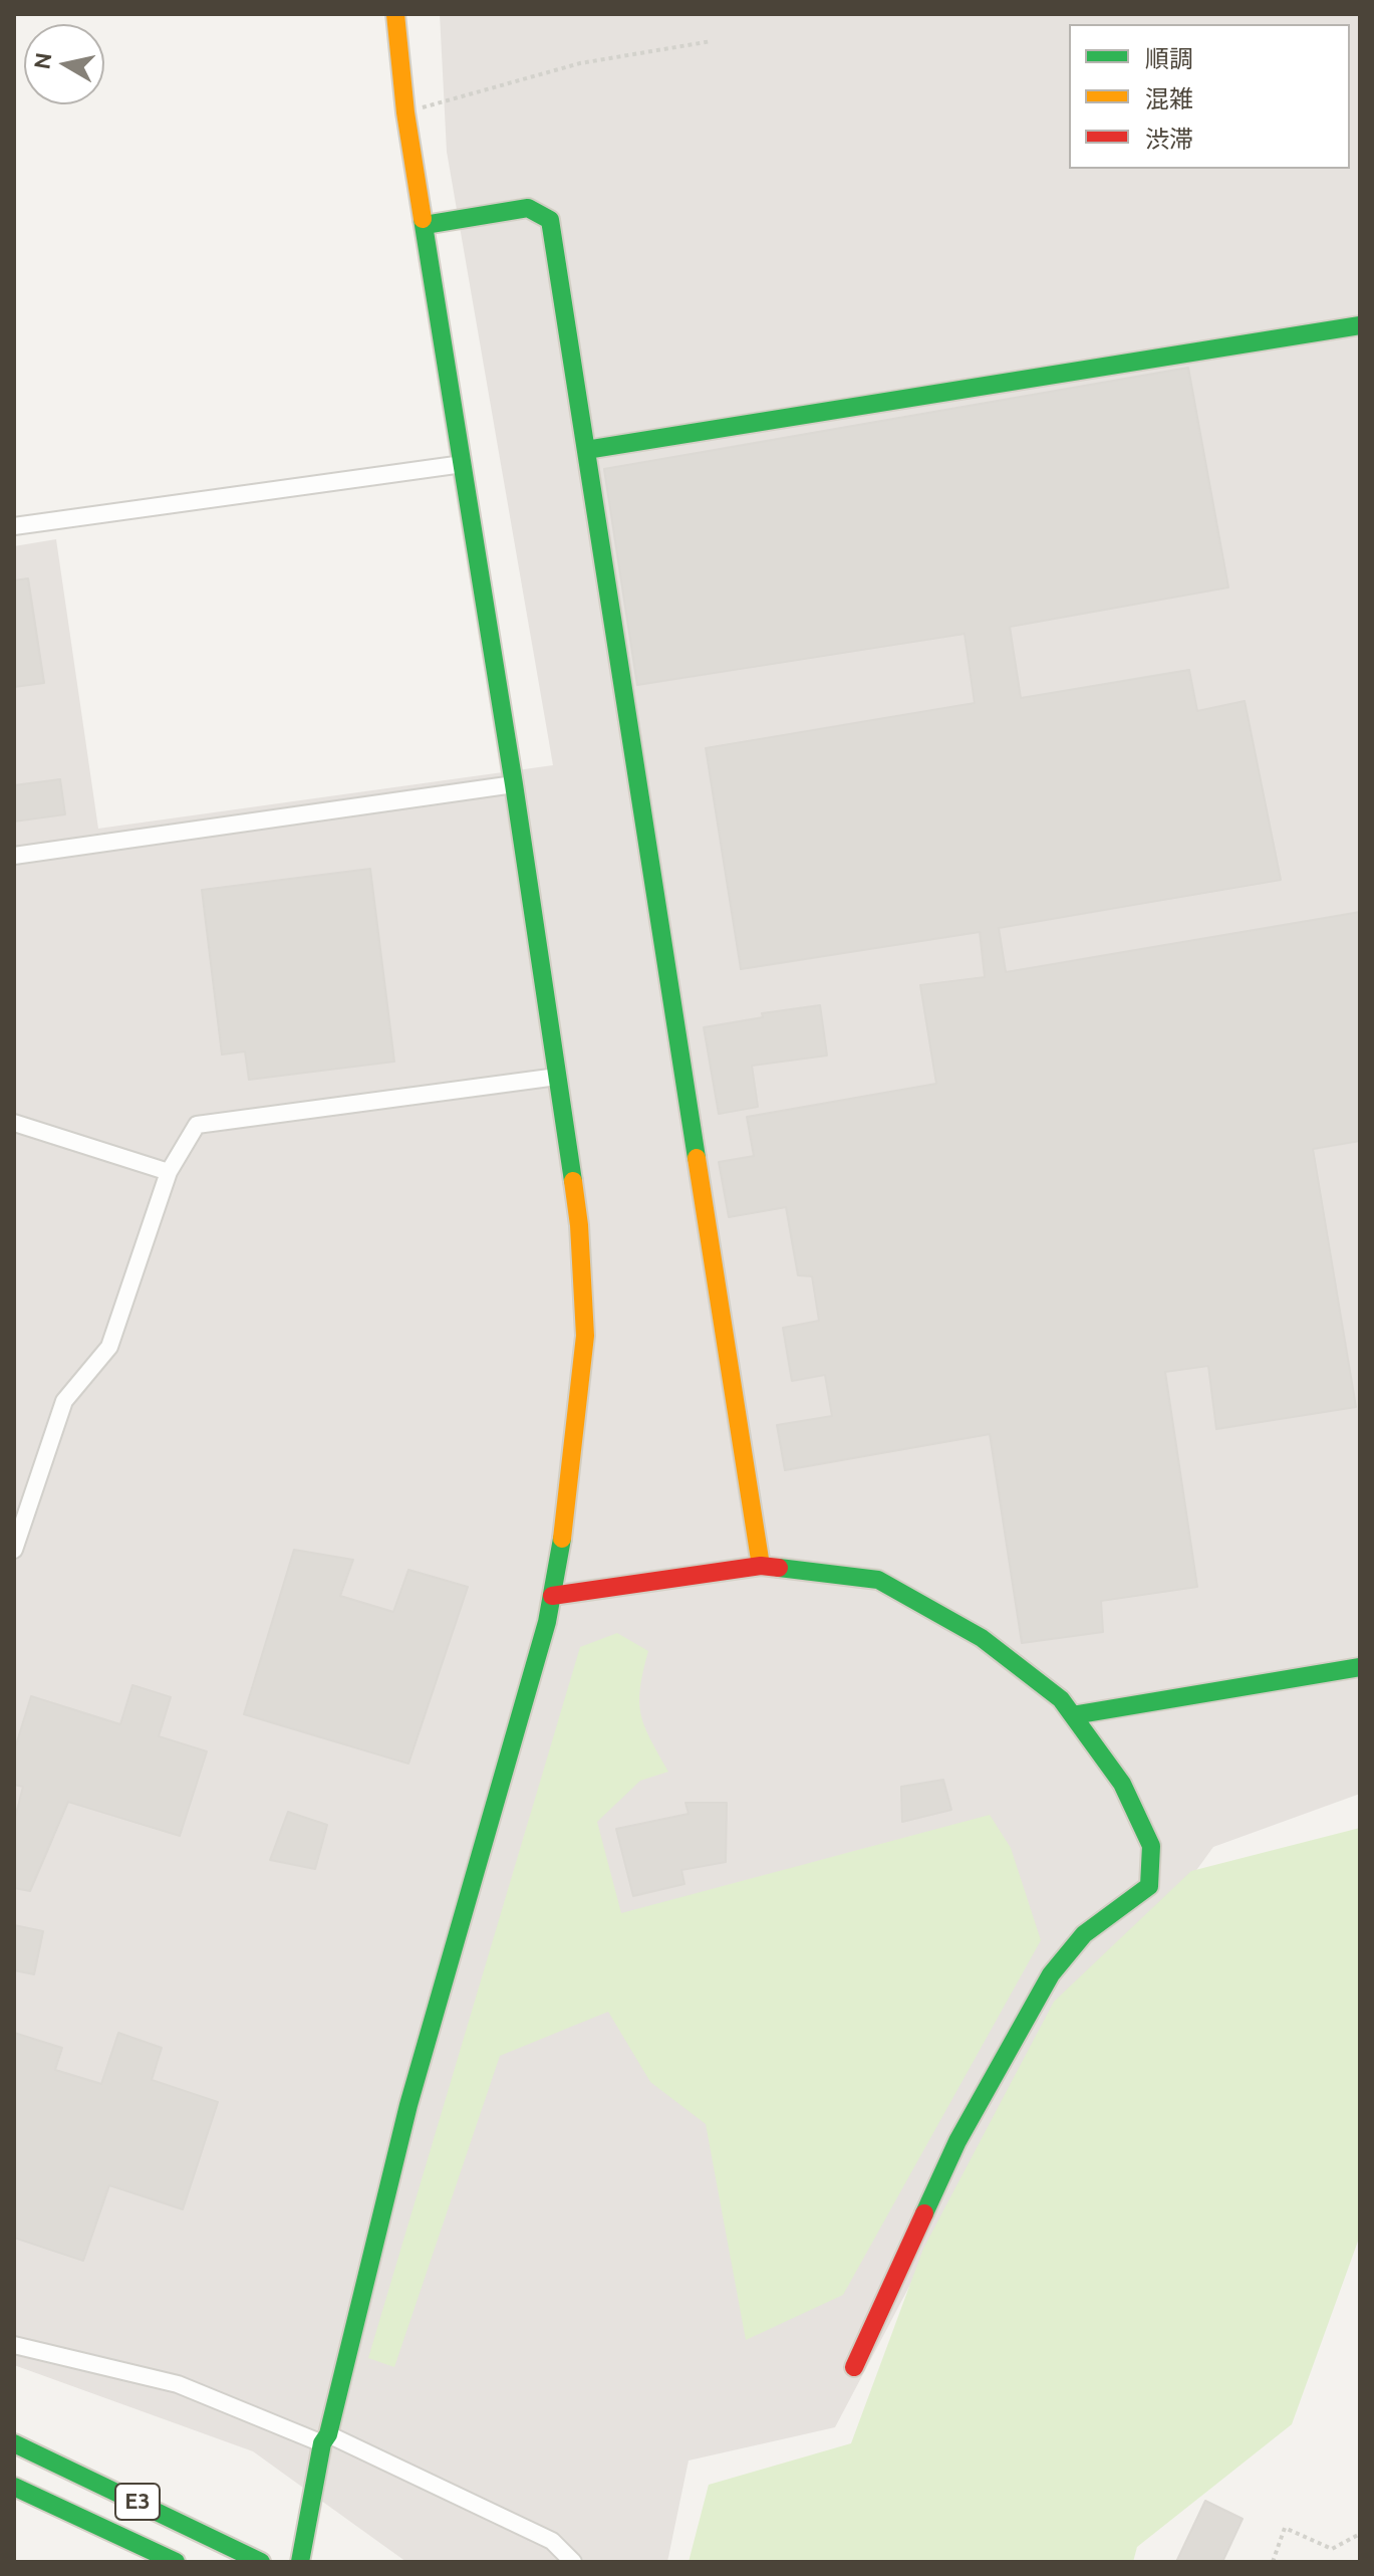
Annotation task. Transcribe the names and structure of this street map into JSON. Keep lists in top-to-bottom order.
{
  "streets": {
    "main road": ["E3"]
  },
  "legend": ["順調", "混雑", "渋滞"],
  "north": "left"
}
